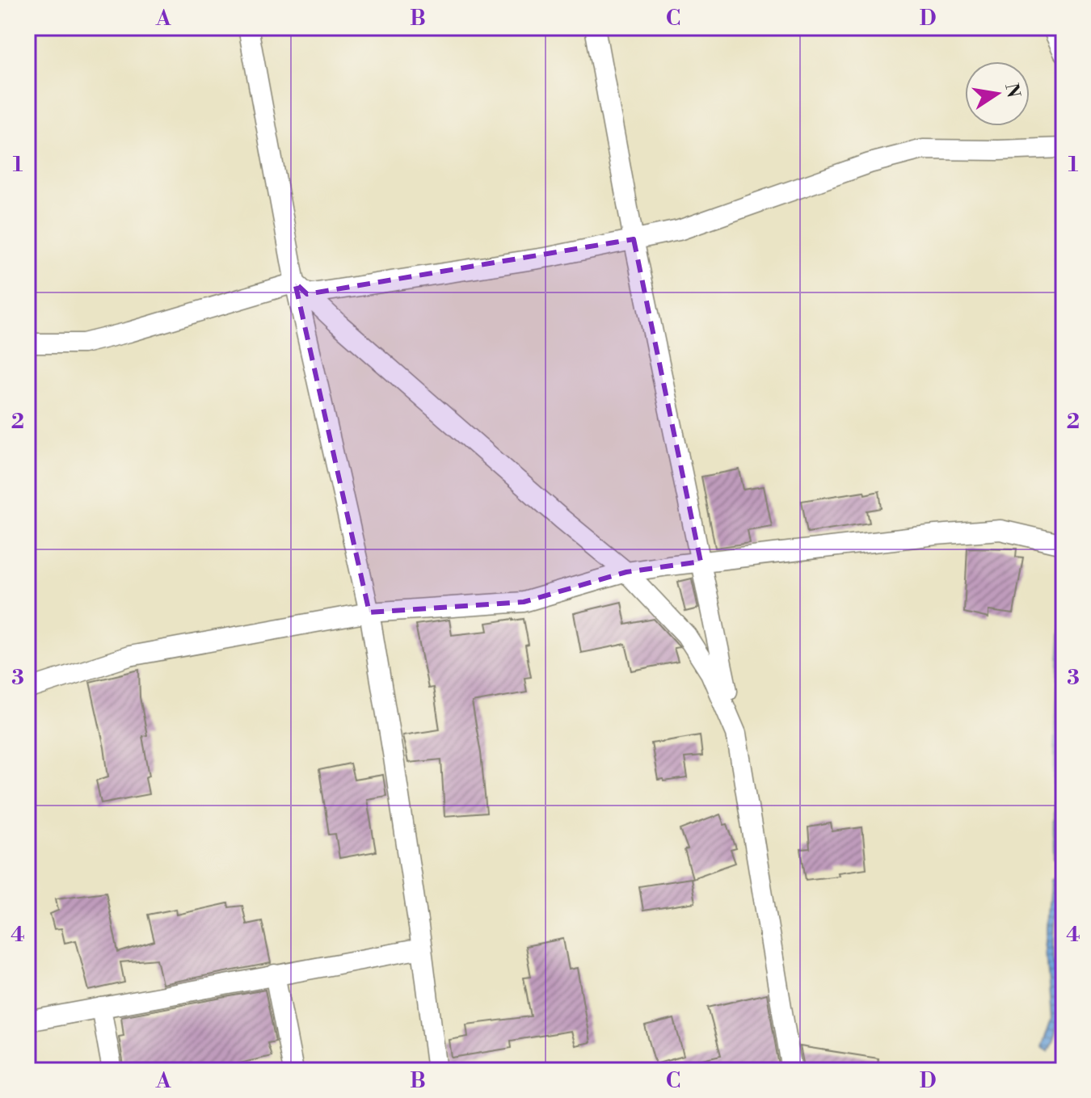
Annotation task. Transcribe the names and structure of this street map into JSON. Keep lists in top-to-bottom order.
{
  "north": "right",
  "grid": {
    "columns": [
      "A",
      "B",
      "C",
      "D"
    ],
    "rows": [
      "1",
      "2",
      "3",
      "4"
    ]
  }
}
